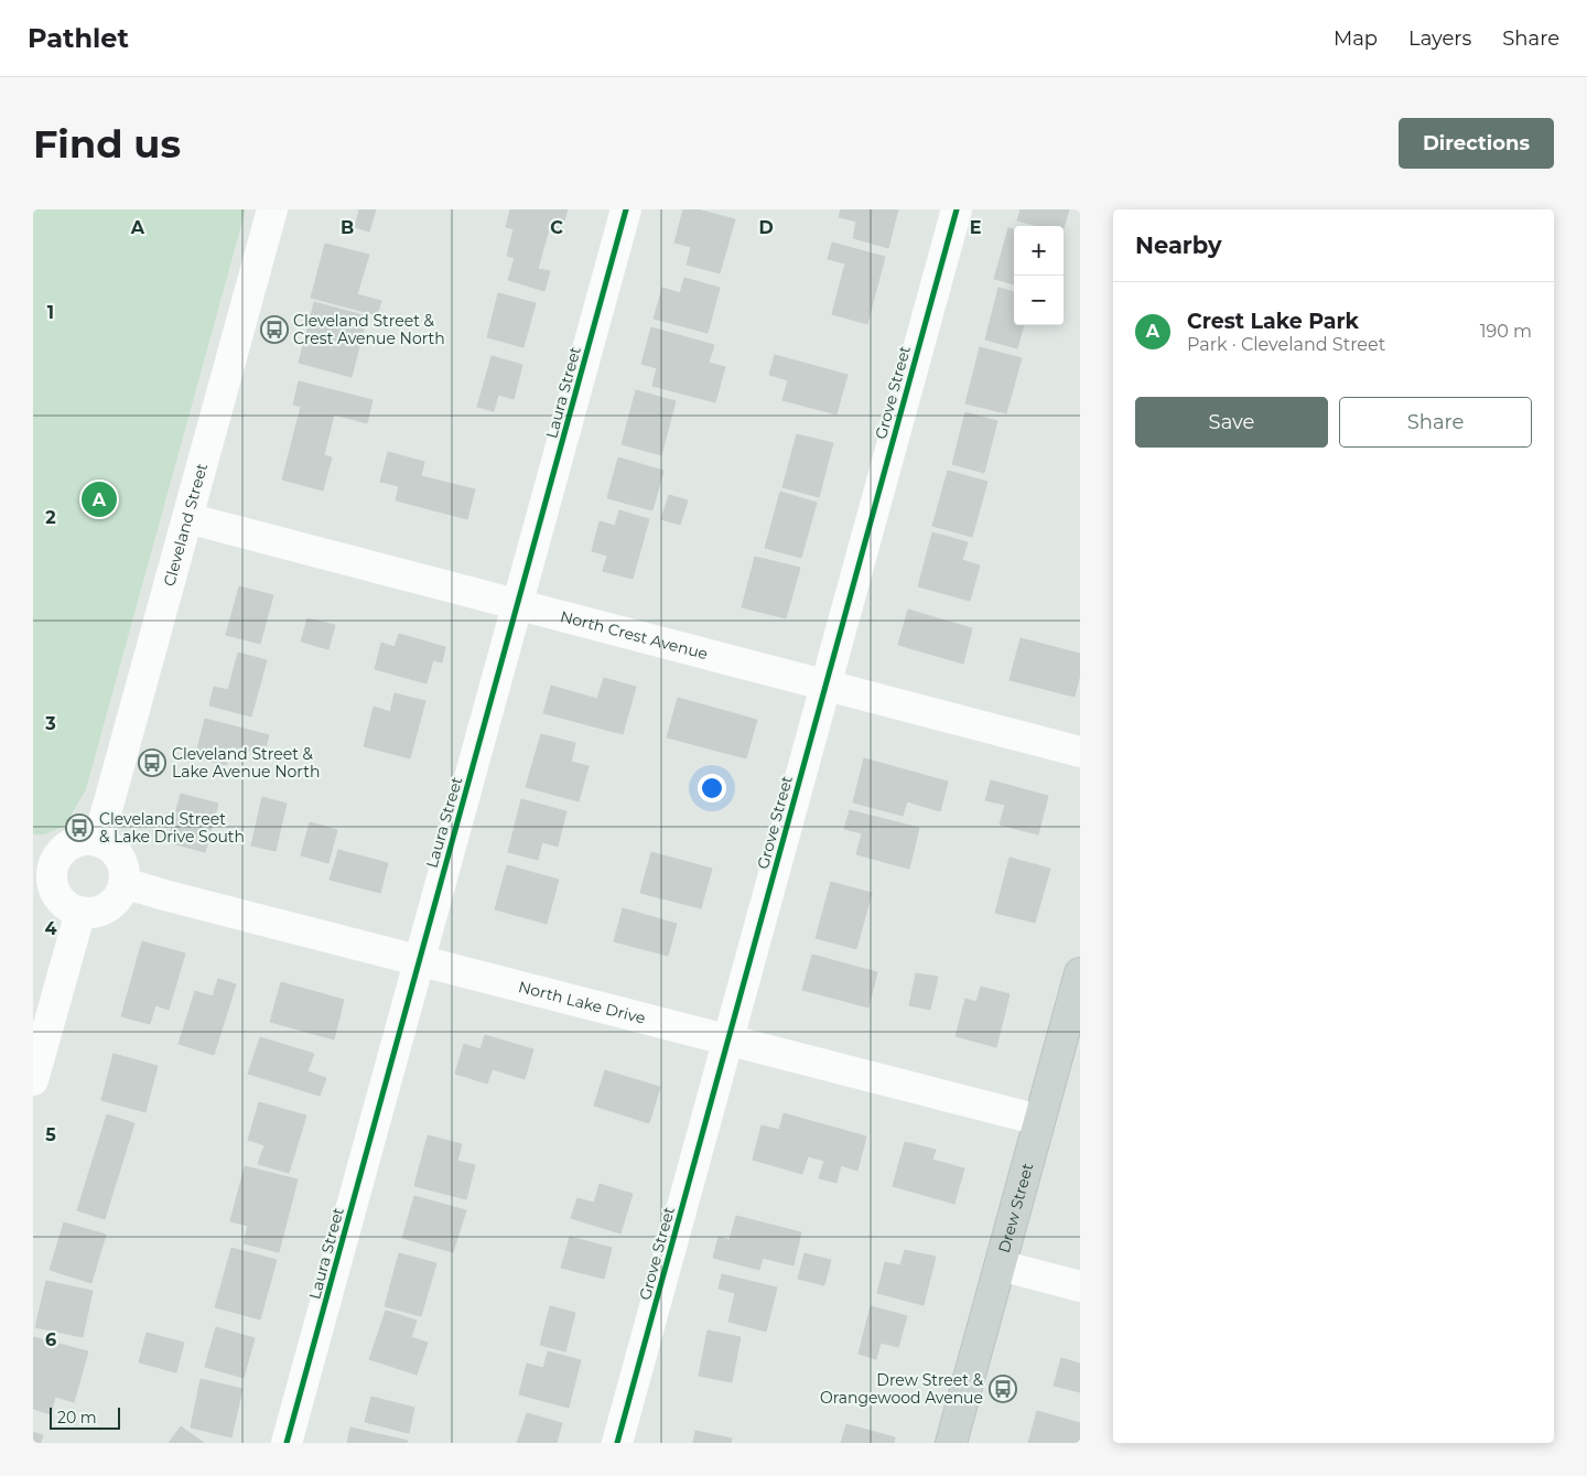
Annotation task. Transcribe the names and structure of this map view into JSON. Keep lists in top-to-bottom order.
{
  "streets": {
    "main road": ["Drew Street"],
    "street": [
      "Laura Street",
      "Grove Street",
      "Cleveland Street",
      "North Crest Avenue",
      "North Lake Drive"
    ]
  },
  "crossings": [
    ["Laura Street", "North Crest Avenue"],
    ["Laura Street", "North Lake Drive"],
    ["Grove Street", "North Crest Avenue"],
    ["Grove Street", "North Lake Drive"],
    ["Cleveland Street", "North Crest Avenue"],
    ["Cleveland Street", "North Lake Drive"],
    ["North Lake Drive", "Drew Street"]
  ],
  "places": {
    "bus stop": [
      "Cleveland Street & Crest Avenue North",
      "Cleveland Street & Lake Avenue North",
      "Cleveland Street & Lake Drive South",
      "Drew Street & Orangewood Avenue"
    ]
  },
  "scale_bar": "20 m",
  "page": {
    "header": "Pathlet",
    "nav": ["Map", "Layers", "Share"],
    "buttons": [
      "Directions",
      ["Save", "Share"]
    ],
    "title": "Find us",
    "heading": "Nearby",
    "map_buttons": ["+", "−"],
    "list": [
      {
        "mark": "A",
        "name": "Crest Lake Park",
        "note": "Park · Cleveland Street",
        "value": "190 m"
      }
    ],
    "pins": "A",
    "scale": "20 m"
  },
  "grid": {
    "columns": [
      "A",
      "B",
      "C",
      "D",
      "E"
    ],
    "rows": [
      "1",
      "2",
      "3",
      "4",
      "5",
      "6"
    ]
  }
}
